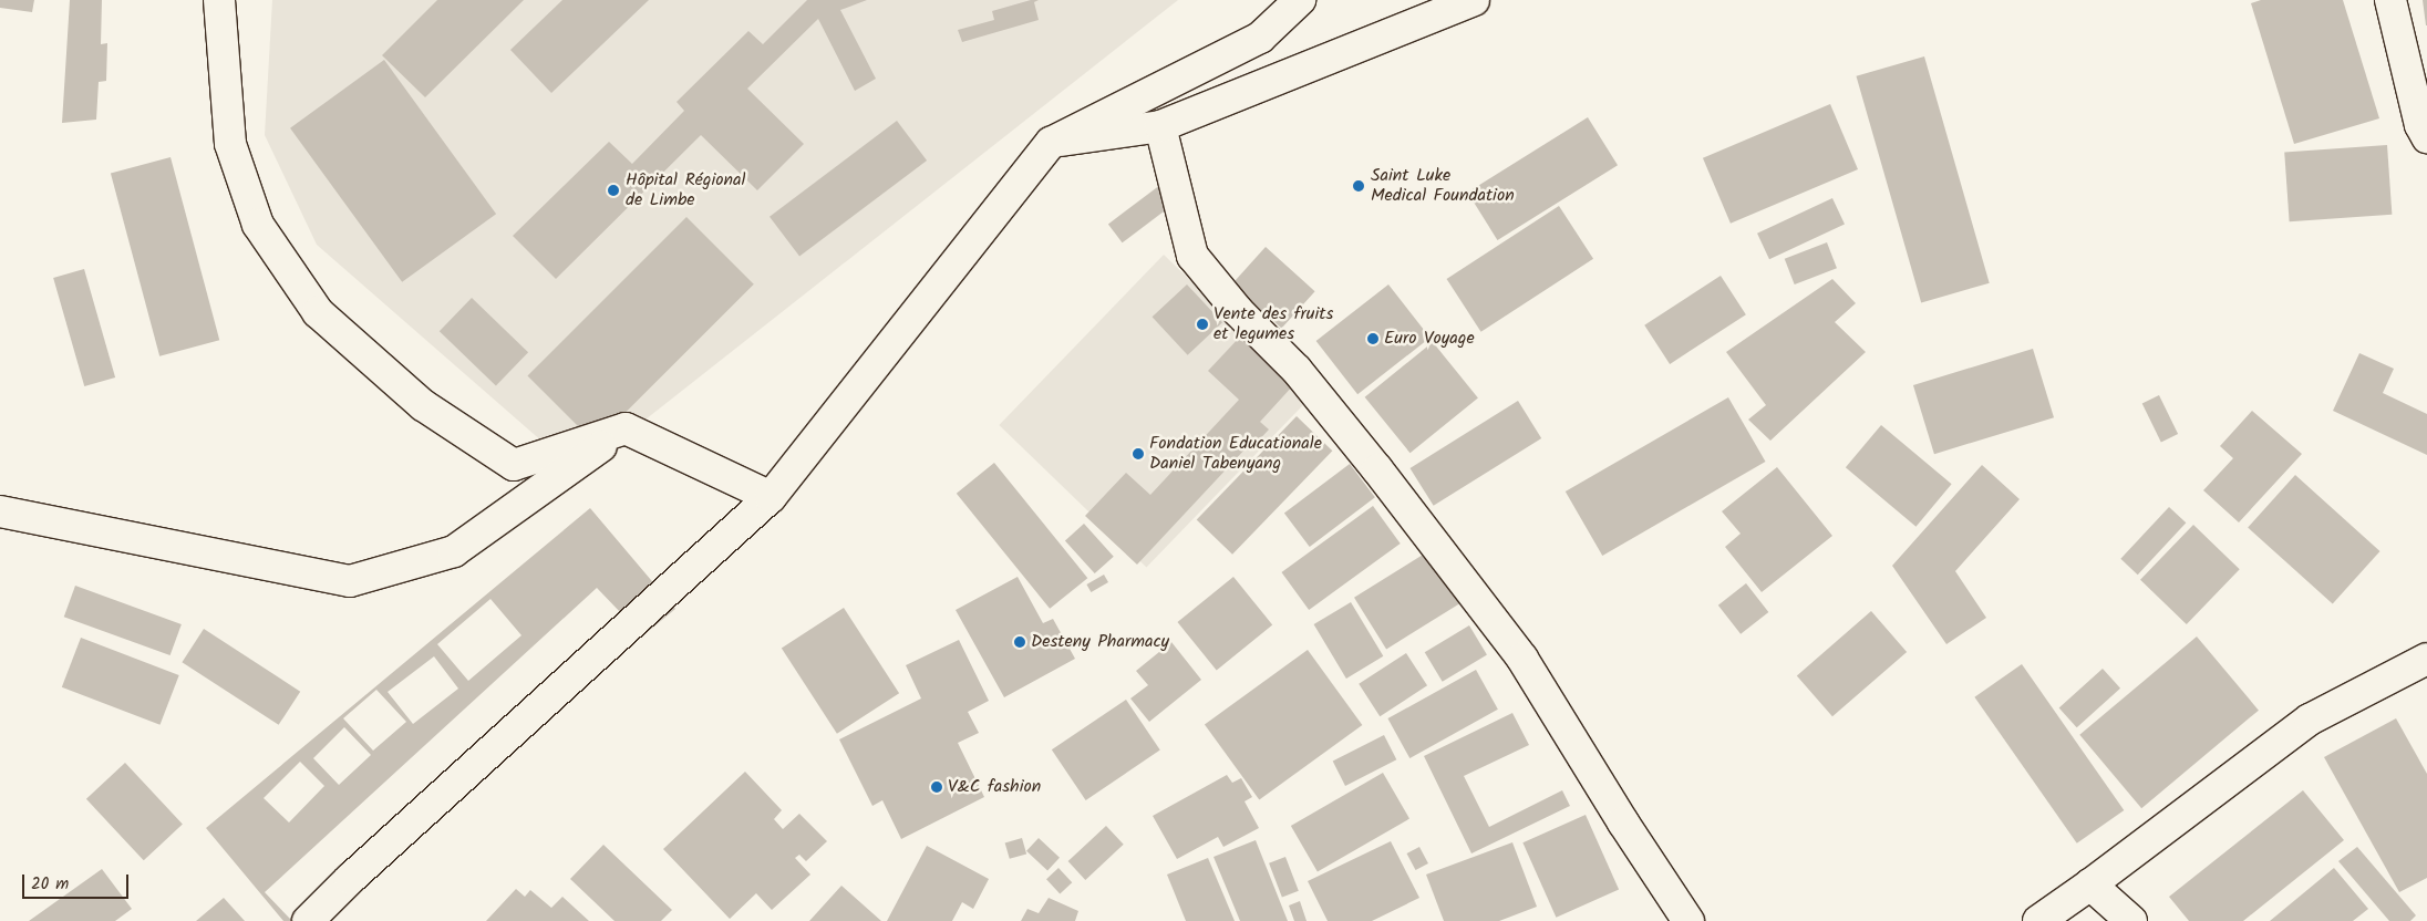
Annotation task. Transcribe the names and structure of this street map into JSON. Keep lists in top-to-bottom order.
{
  "places": [
    "Saint Luke Medical Foundation",
    "Hôpital Régional de Limbe",
    "Vente des fruits et legumes",
    "Euro Voyage",
    "Fondation Educationale Daniel Tabenyang",
    "Desteny Pharmacy",
    "V&C fashion"
  ],
  "scale_bar": "20 m"
}
